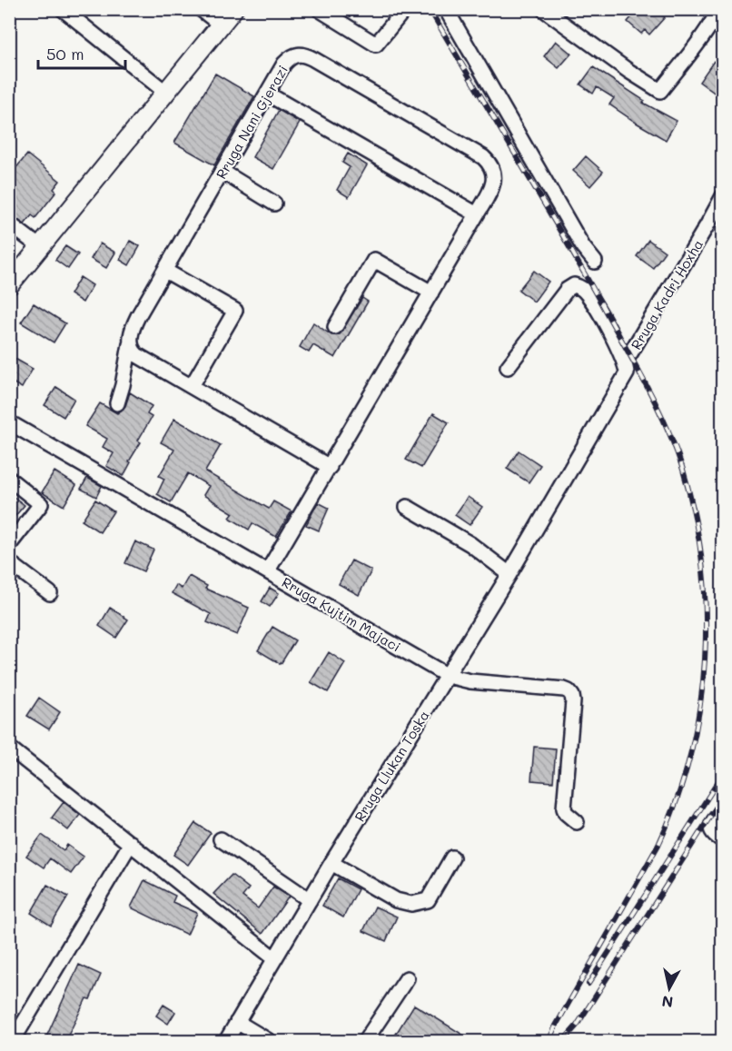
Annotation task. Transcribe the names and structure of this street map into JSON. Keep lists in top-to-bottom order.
{
  "streets": {
    "street": [
      "Rruga Nani Gjerazi",
      "Rruga Kadri Hoxha",
      "Rruga Kujtim Majaci",
      "Rruga Llukan Toska"
    ]
  },
  "crossings": [
    ["Rruga Nani Gjerazi", "Rruga Kujtim Majaci"],
    ["Rruga Kadri Hoxha", "Rruga Llukan Toska"],
    ["Rruga Kujtim Majaci", "Rruga Llukan Toska"]
  ],
  "scale_bar": "50 m",
  "north": "bottom"
}
